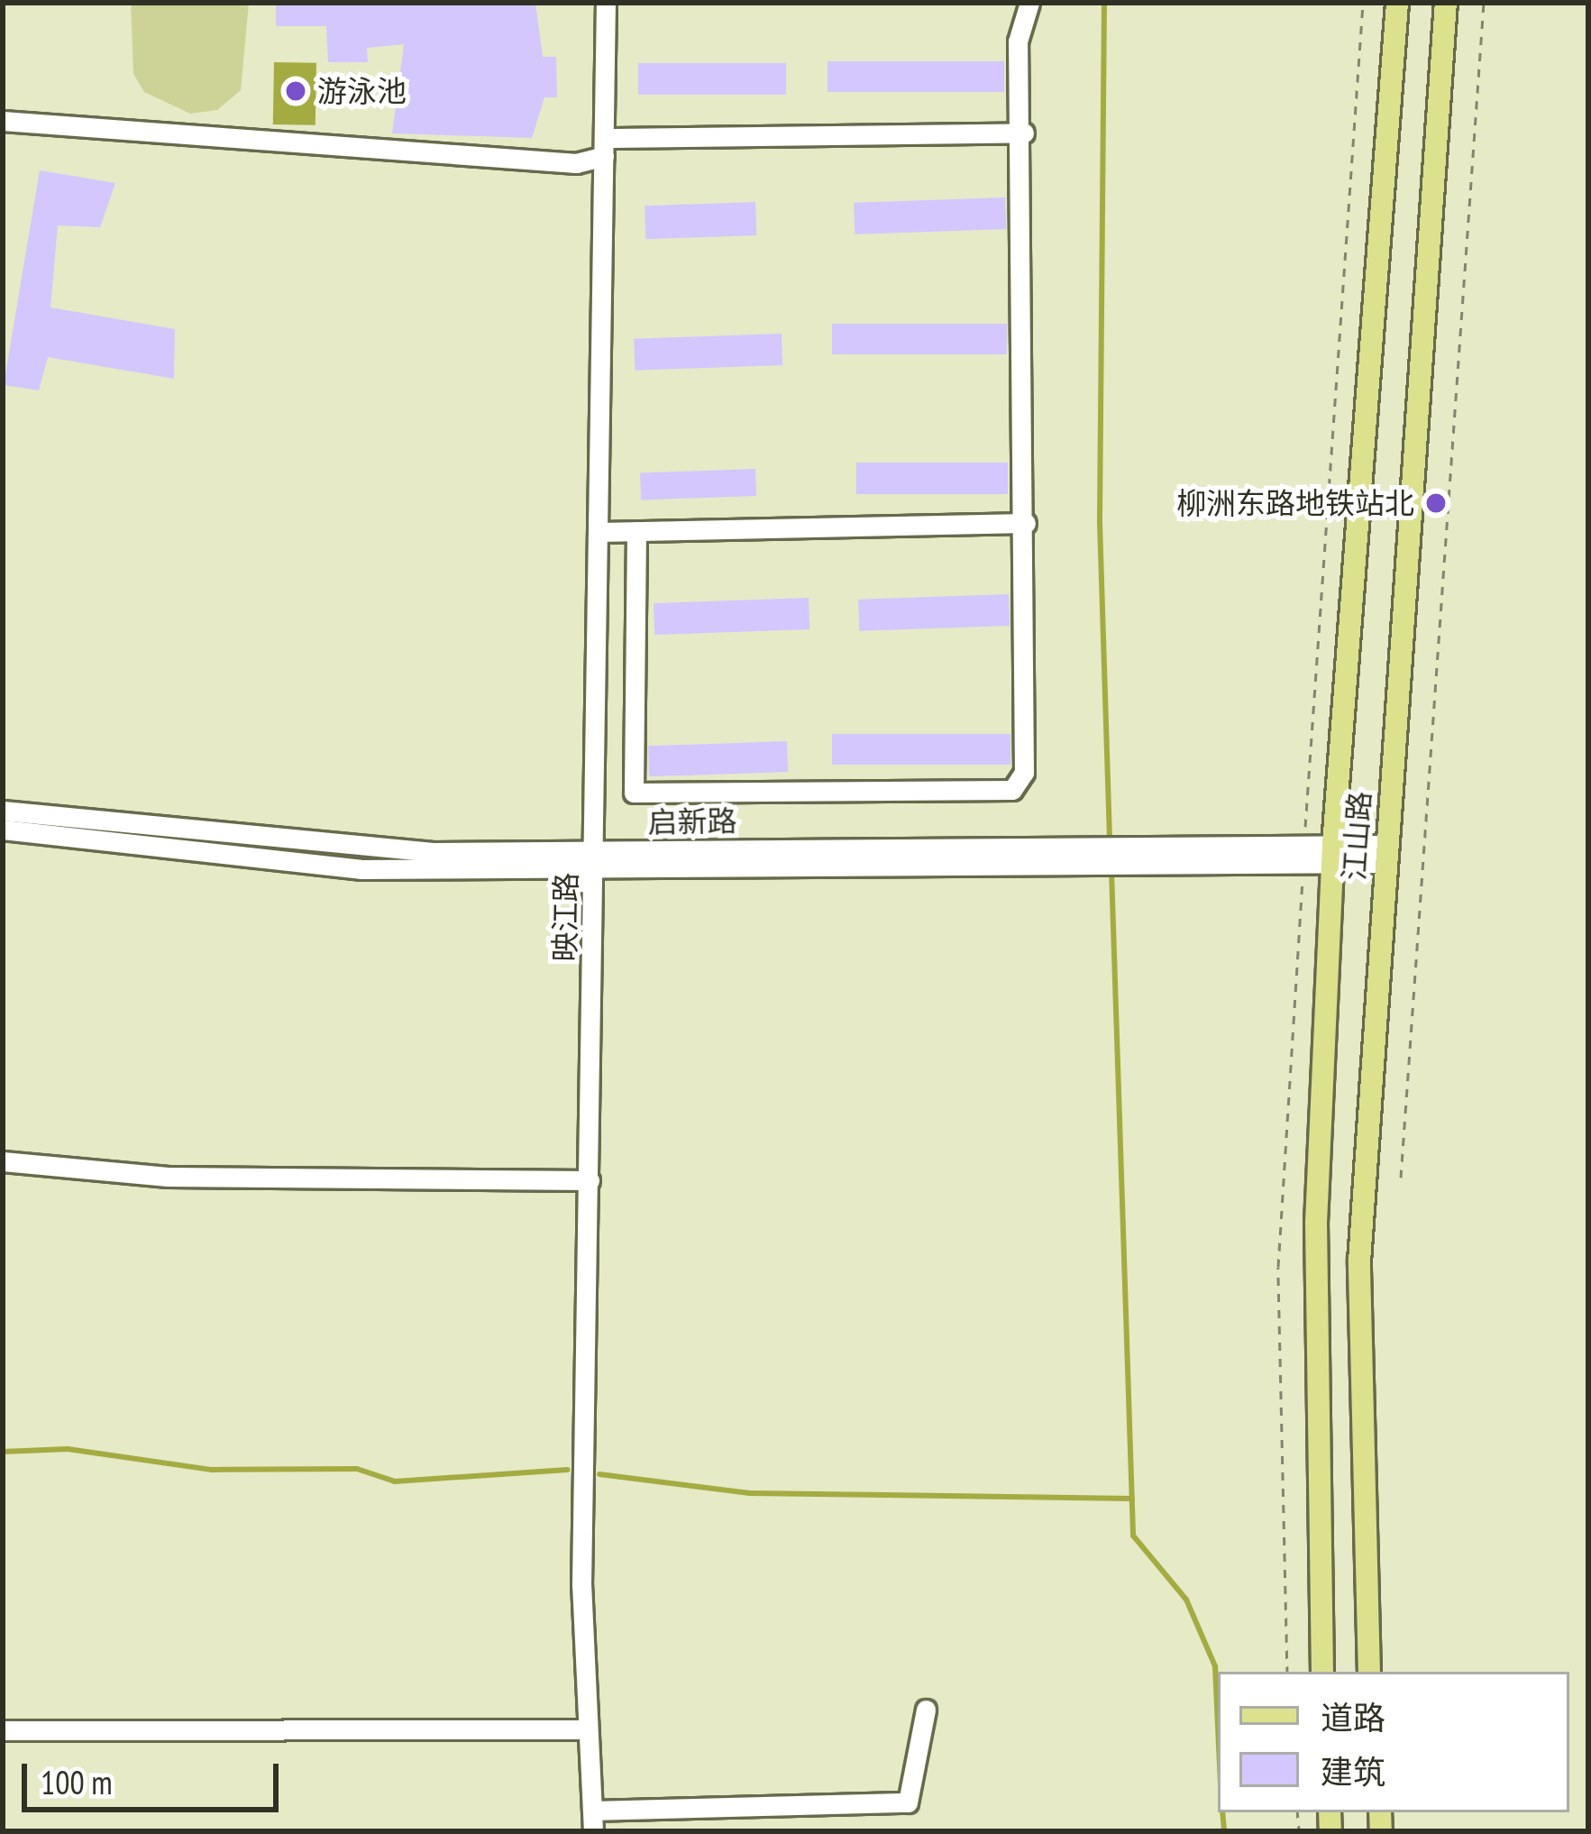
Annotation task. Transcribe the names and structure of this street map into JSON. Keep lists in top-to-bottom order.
{
  "streets": {
    "main road": ["江山路"],
    "street": ["启新路", "映江路"]
  },
  "crossings": [
    ["启新路", "江山路"],
    ["启新路", "映江路"]
  ],
  "places": ["游泳池", "柳洲东路地铁站北"],
  "legend": ["道路", "建筑"],
  "scale_bar": "100 m"
}
